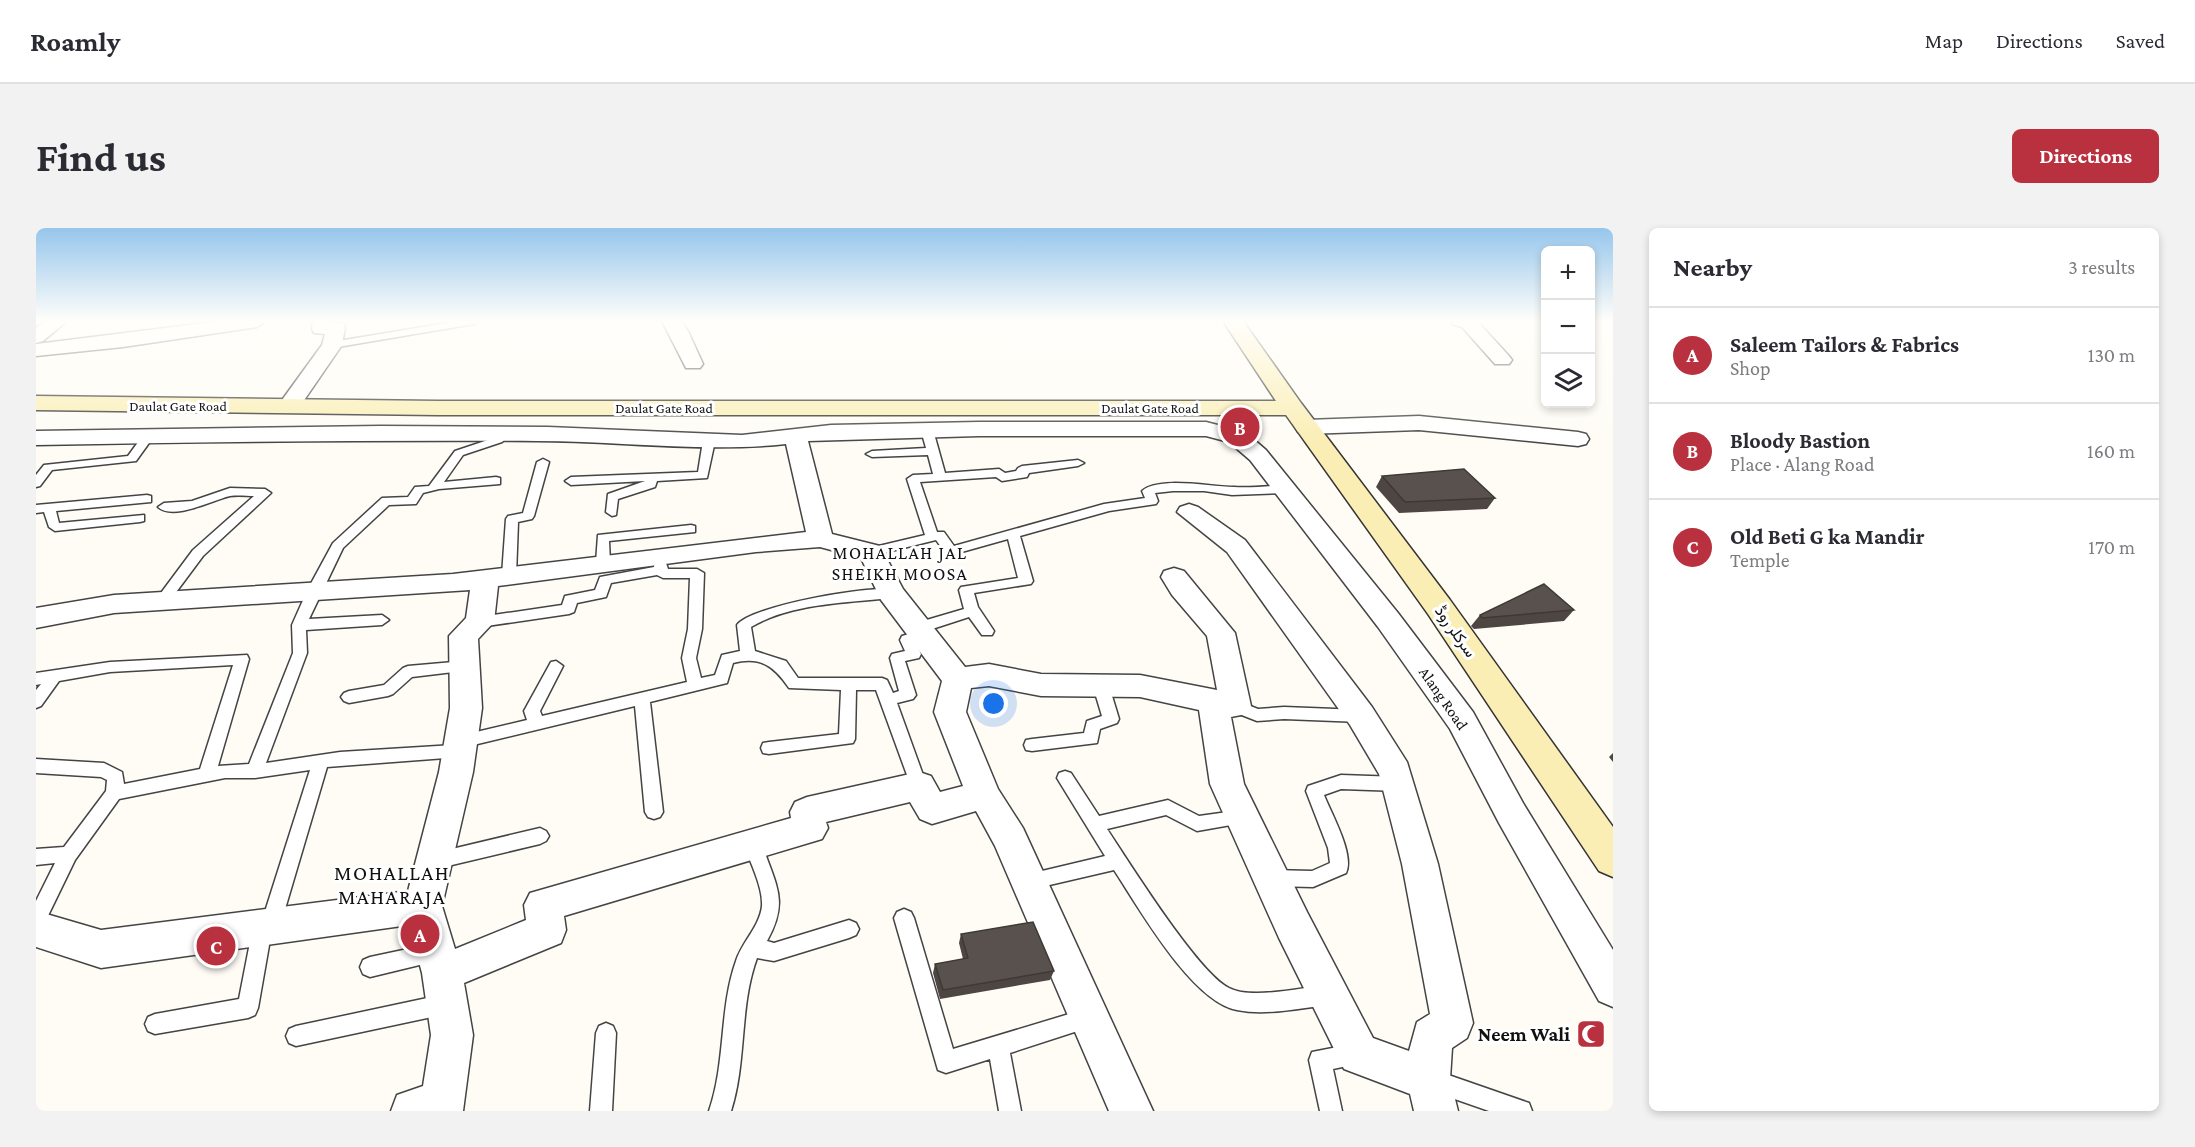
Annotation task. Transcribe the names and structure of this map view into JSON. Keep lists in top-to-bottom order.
{
  "streets": {
    "main road": ["Daulat Gate Road", "سرکلر روڈ"],
    "street": ["Alang Road"]
  },
  "crossings": [
    ["Daulat Gate Road", "سرکلر روڈ"]
  ],
  "districts": ["MOHALLAH JAL SHEIKH MOOSA", "MOHALLAH MAHARAJA"],
  "places": {
    "mosque": ["Neem Wali"]
  },
  "page": {
    "header": "Roamly",
    "nav": ["Map", "Directions", "Saved"],
    "buttons": "Directions",
    "title": "Find us",
    "heading": ["Nearby", "3 results"],
    "map_buttons": ["+", "−"],
    "list": [
      {
        "mark": "A",
        "name": "Saleem Tailors & Fabrics",
        "note": "Shop",
        "value": "130 m"
      },
      {
        "mark": "B",
        "name": "Bloody Bastion",
        "note": "Place · Alang Road",
        "value": "160 m"
      },
      {
        "mark": "C",
        "name": "Old Beti G ka Mandir",
        "note": "Temple",
        "value": "170 m"
      }
    ],
    "pins": ["B", "A", "C"]
  }
}
